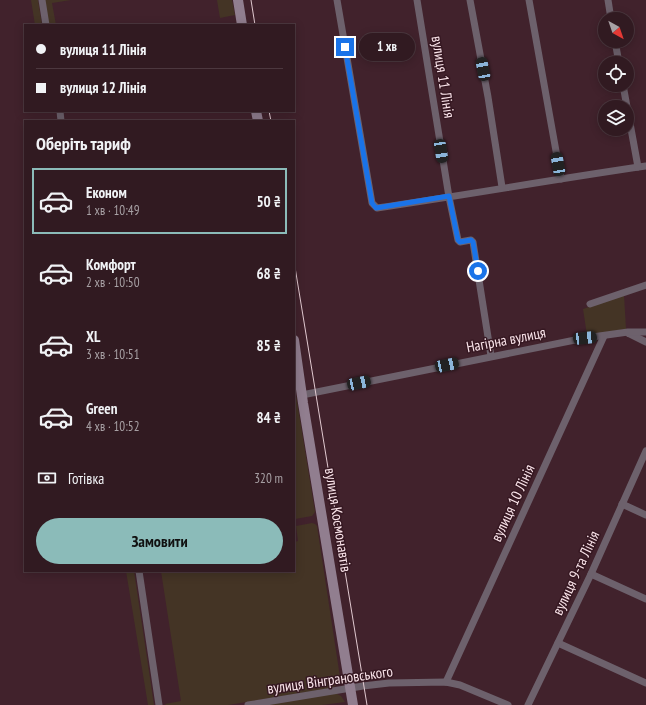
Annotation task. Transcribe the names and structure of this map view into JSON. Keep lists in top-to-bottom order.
{
  "streets": {
    "main road": ["вулиця Космонавтів"],
    "street": [
      "вулиця 11 Лінія",
      "Нагірна вулиця",
      "вулиця 10 Лінія",
      "вулиця 9-та Лінія",
      "вулиця Вінграновського"
    ]
  },
  "crossings": [
    ["вулиця 11 Лінія", "Нагірна вулиця"],
    ["Нагірна вулиця", "вулиця 10 Лінія"],
    ["Нагірна вулиця", "вулиця Космонавтів"],
    ["вулиця 10 Лінія", "вулиця Вінграновського"],
    ["вулиця Космонавтів", "вулиця Вінграновського"]
  ],
  "north": "bottom right",
  "page": {
    "banner": ["вулиця 11 Лінія", "вулиця 12 Лінія"],
    "bubble": "1 хв",
    "heading": "Оберіть тариф",
    "list": [
      {
        "name": "Економ",
        "note": "1 хв · 10:49",
        "value": "50 ₴"
      },
      {
        "name": "Комфорт",
        "note": "2 хв · 10:50",
        "value": "68 ₴"
      },
      {
        "name": "XL",
        "note": "3 хв · 10:51",
        "value": "85 ₴"
      },
      {
        "name": "Green",
        "note": "4 хв · 10:52",
        "value": "84 ₴"
      }
    ],
    "pay": ["Готівка", "320 m"],
    "buttons": "Замовити"
  }
}
